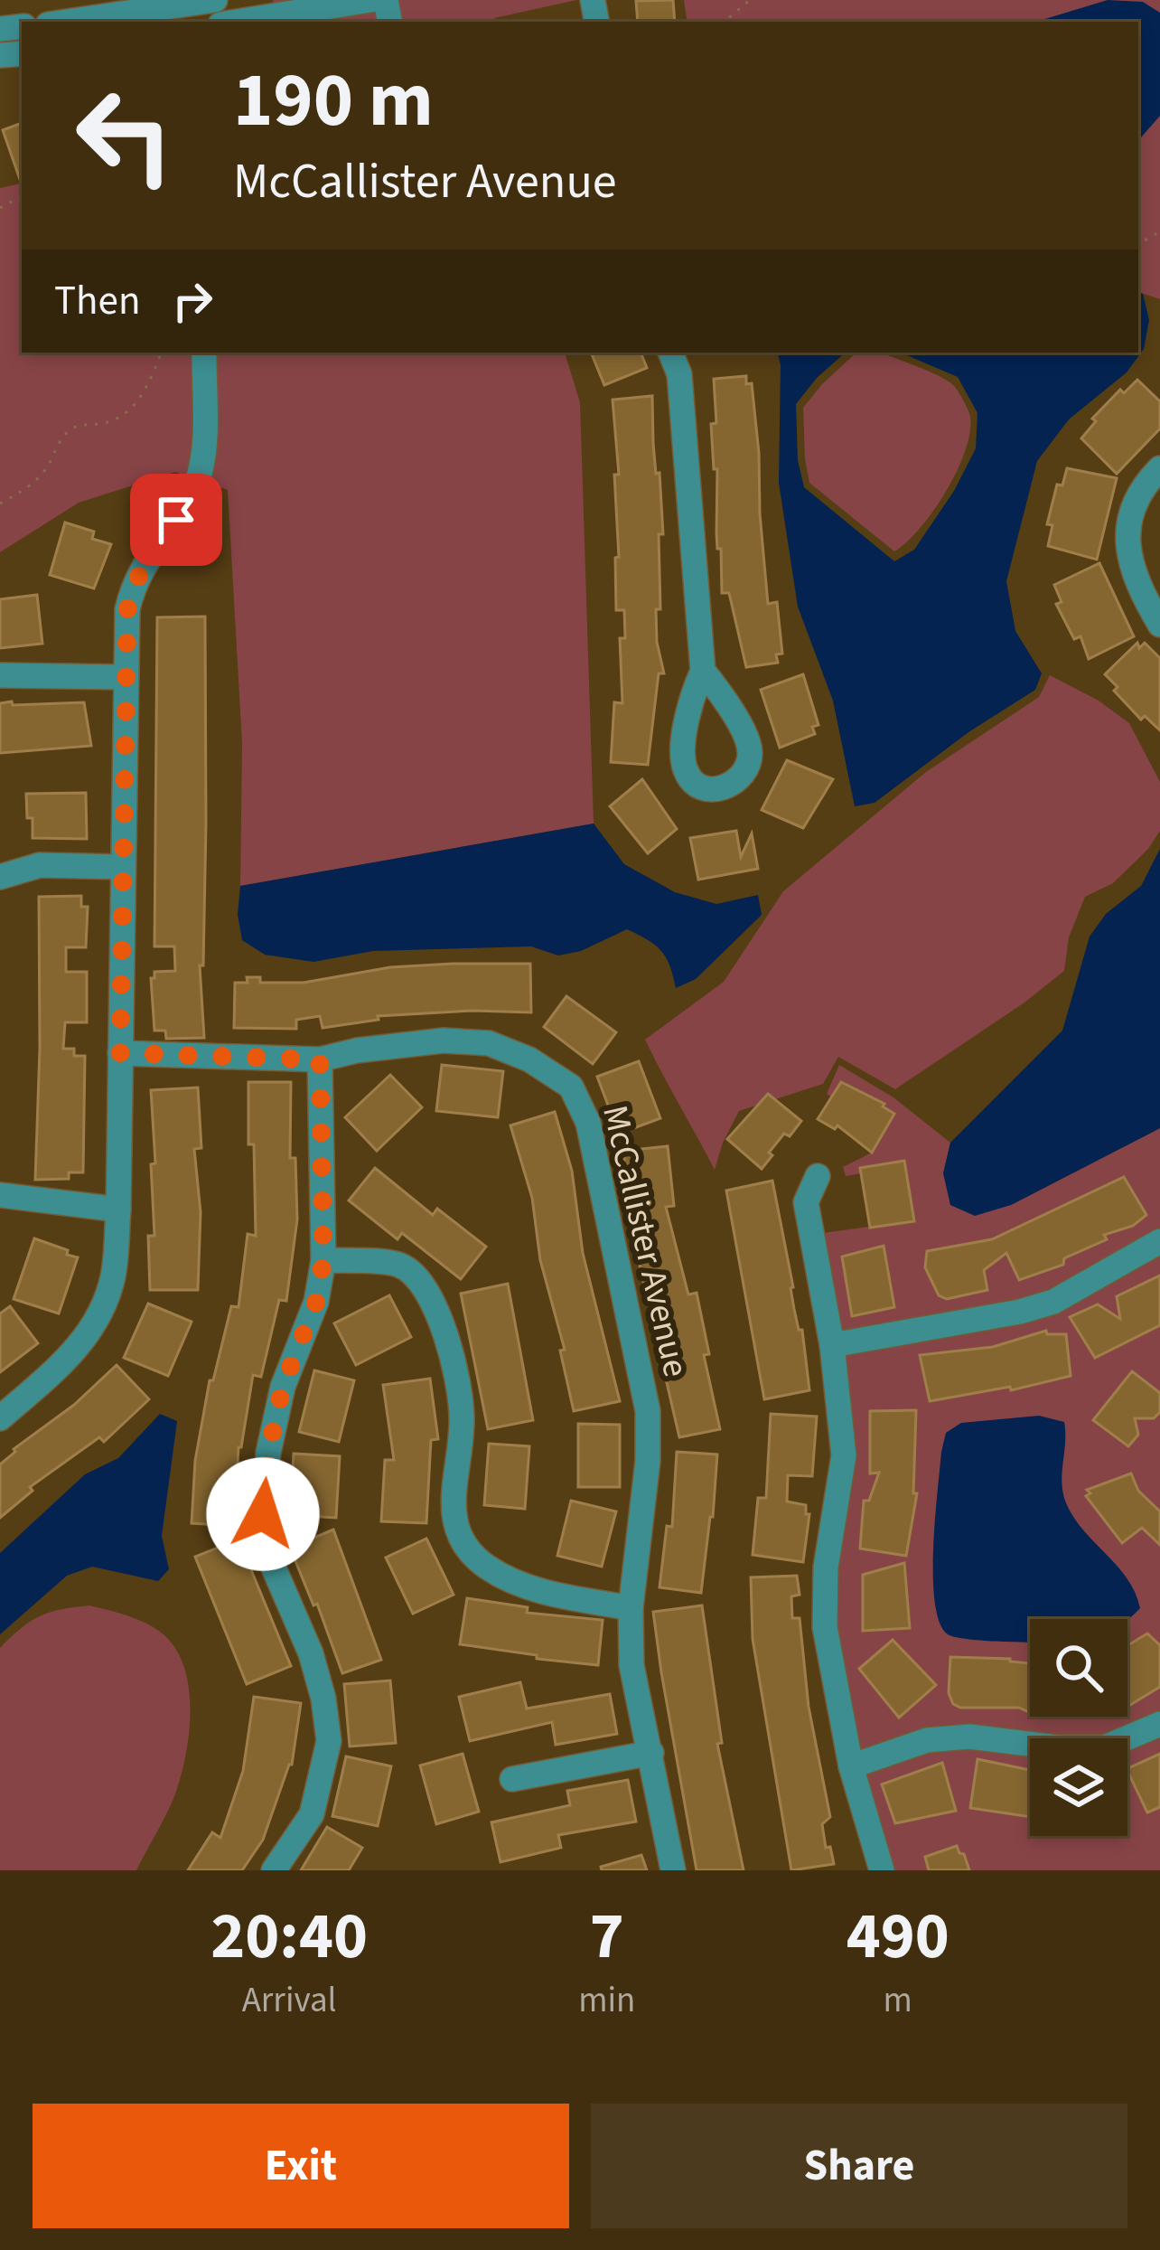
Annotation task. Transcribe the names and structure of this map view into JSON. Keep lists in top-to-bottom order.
{
  "streets": {
    "street": ["McCallister Avenue"]
  },
  "page": {
    "turn": ["190 m", "McCallister Avenue"],
    "then": "Then",
    "eta": [
      "20:40",
      "Arrival",
      "7",
      "min",
      "490",
      "m"
    ],
    "buttons": ["Exit", "Share"]
  }
}
